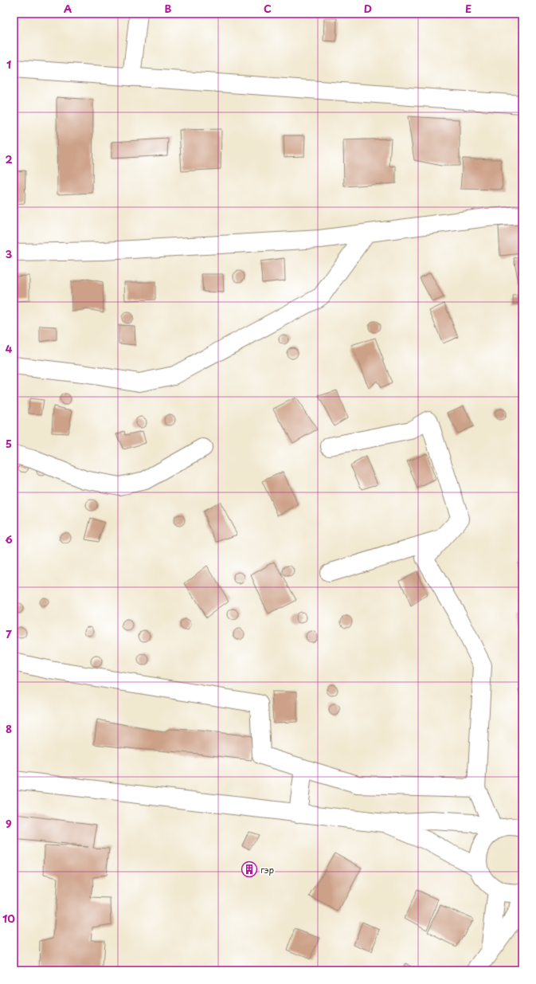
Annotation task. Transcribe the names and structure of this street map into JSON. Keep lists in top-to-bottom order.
{
  "places": {
    "building": ["гэр"]
  },
  "grid": {
    "columns": [
      "A",
      "B",
      "C",
      "D",
      "E"
    ],
    "rows": [
      "1",
      "2",
      "3",
      "4",
      "5",
      "6",
      "7",
      "8",
      "9",
      "10"
    ]
  }
}
